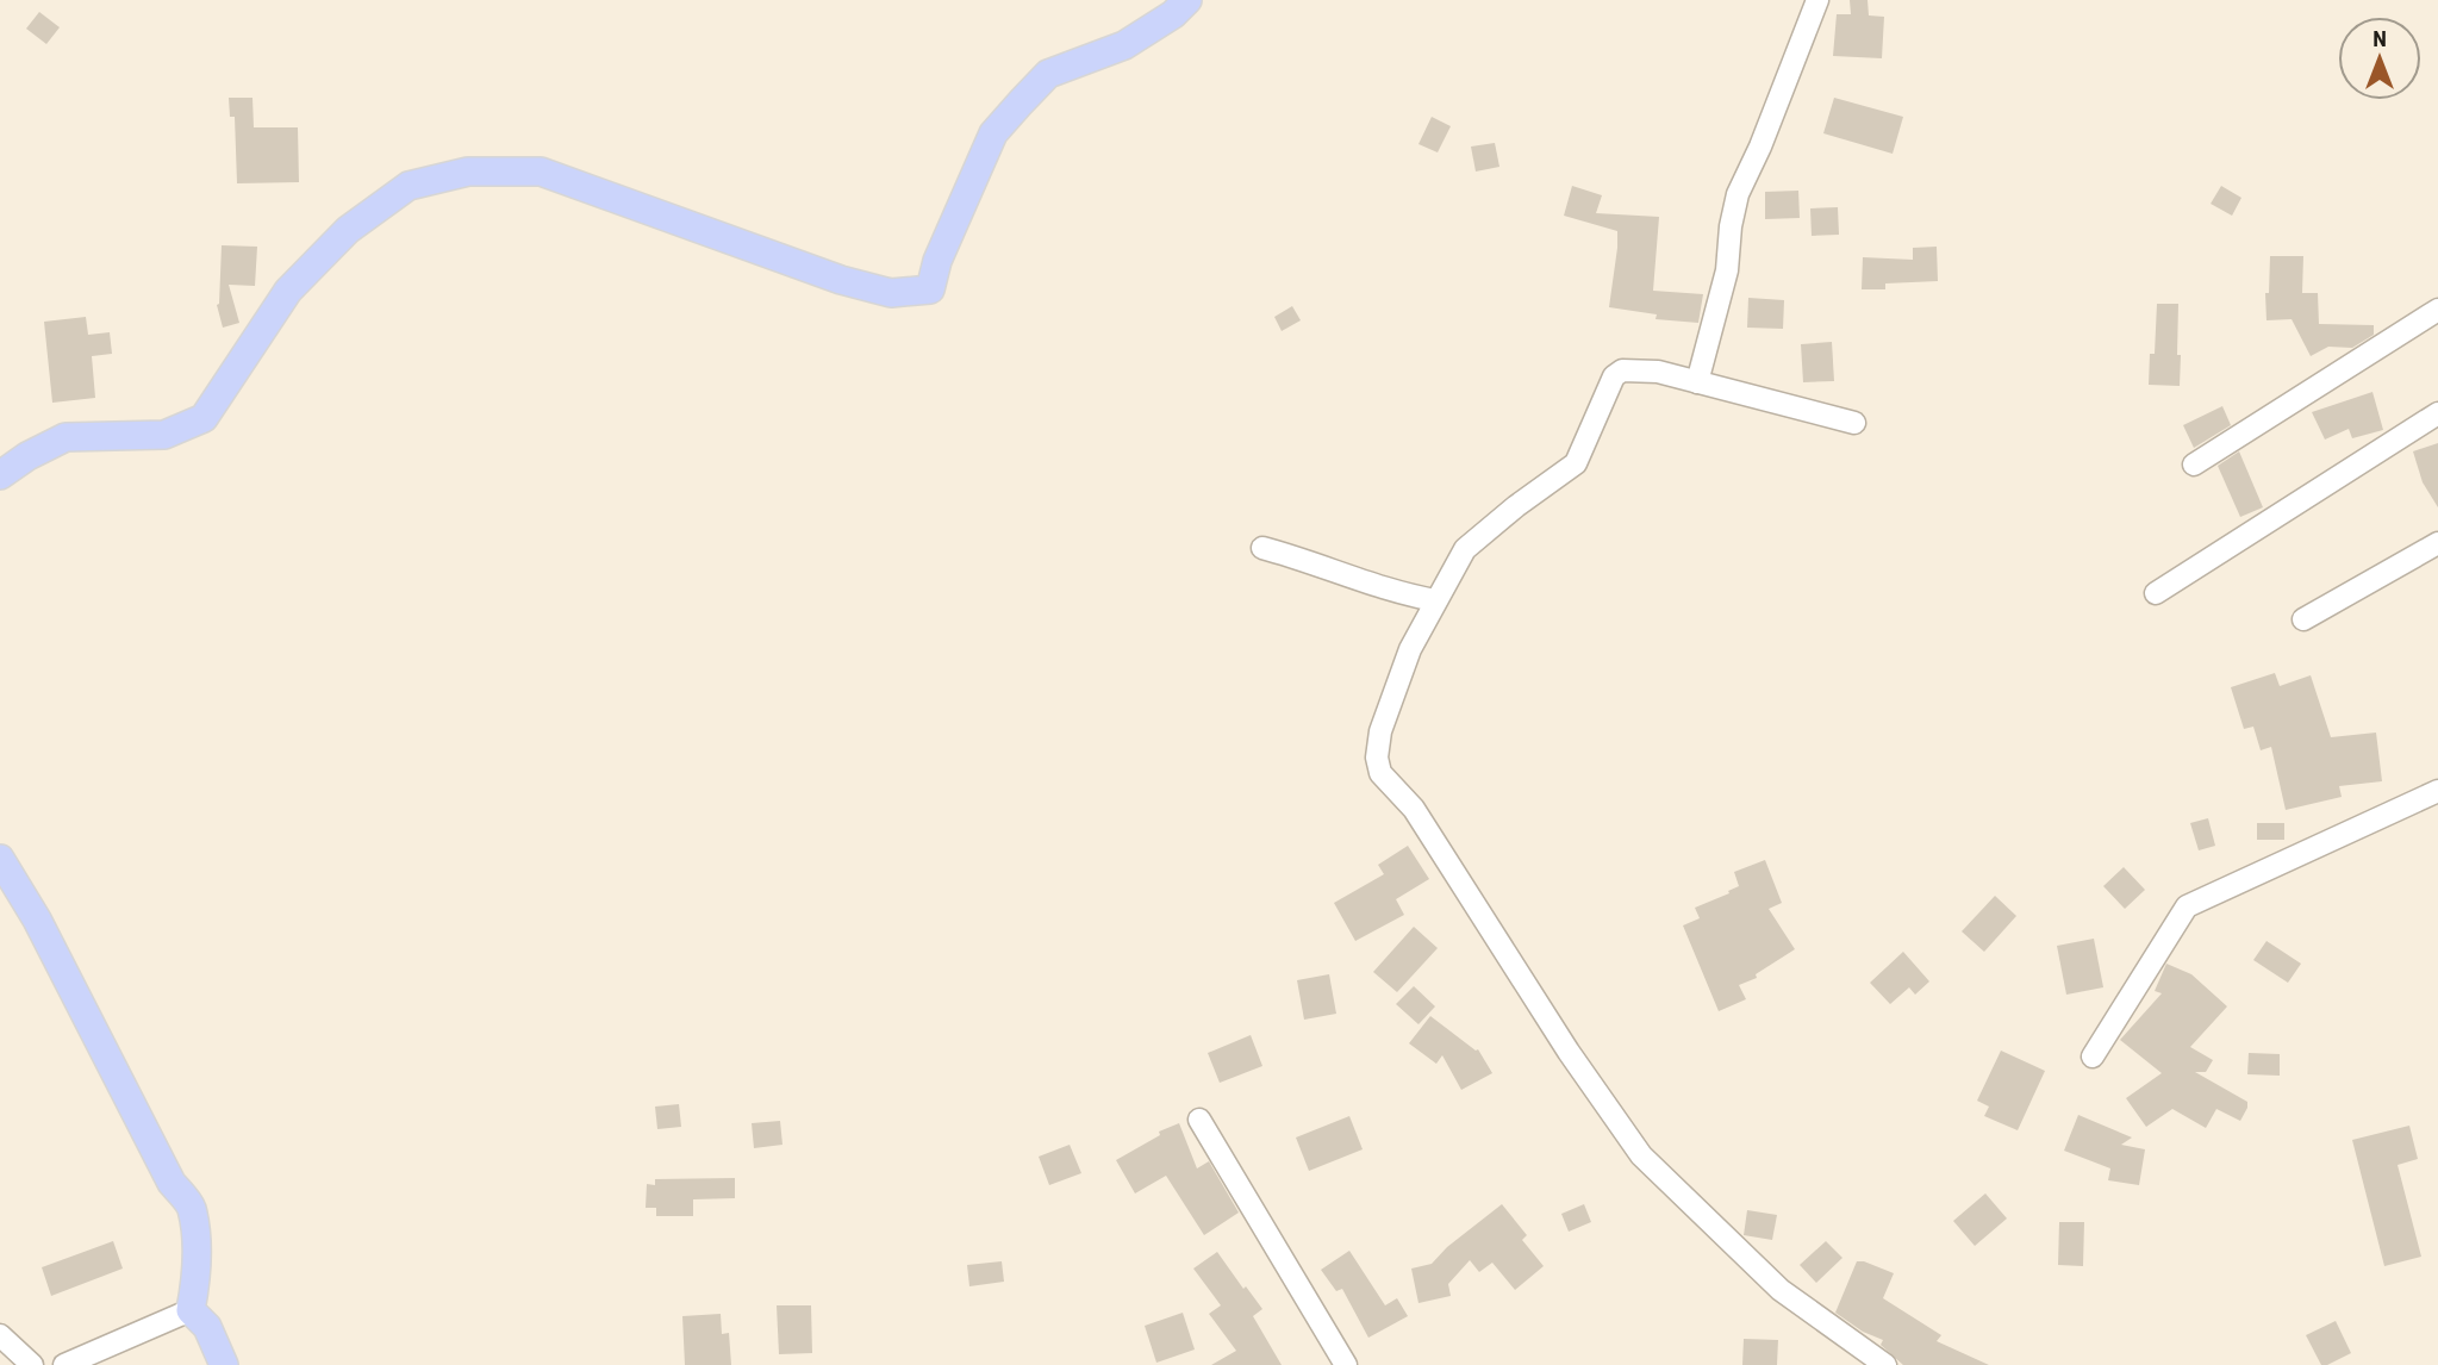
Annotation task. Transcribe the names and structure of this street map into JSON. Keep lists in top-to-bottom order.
{
  "north": "top"
}
